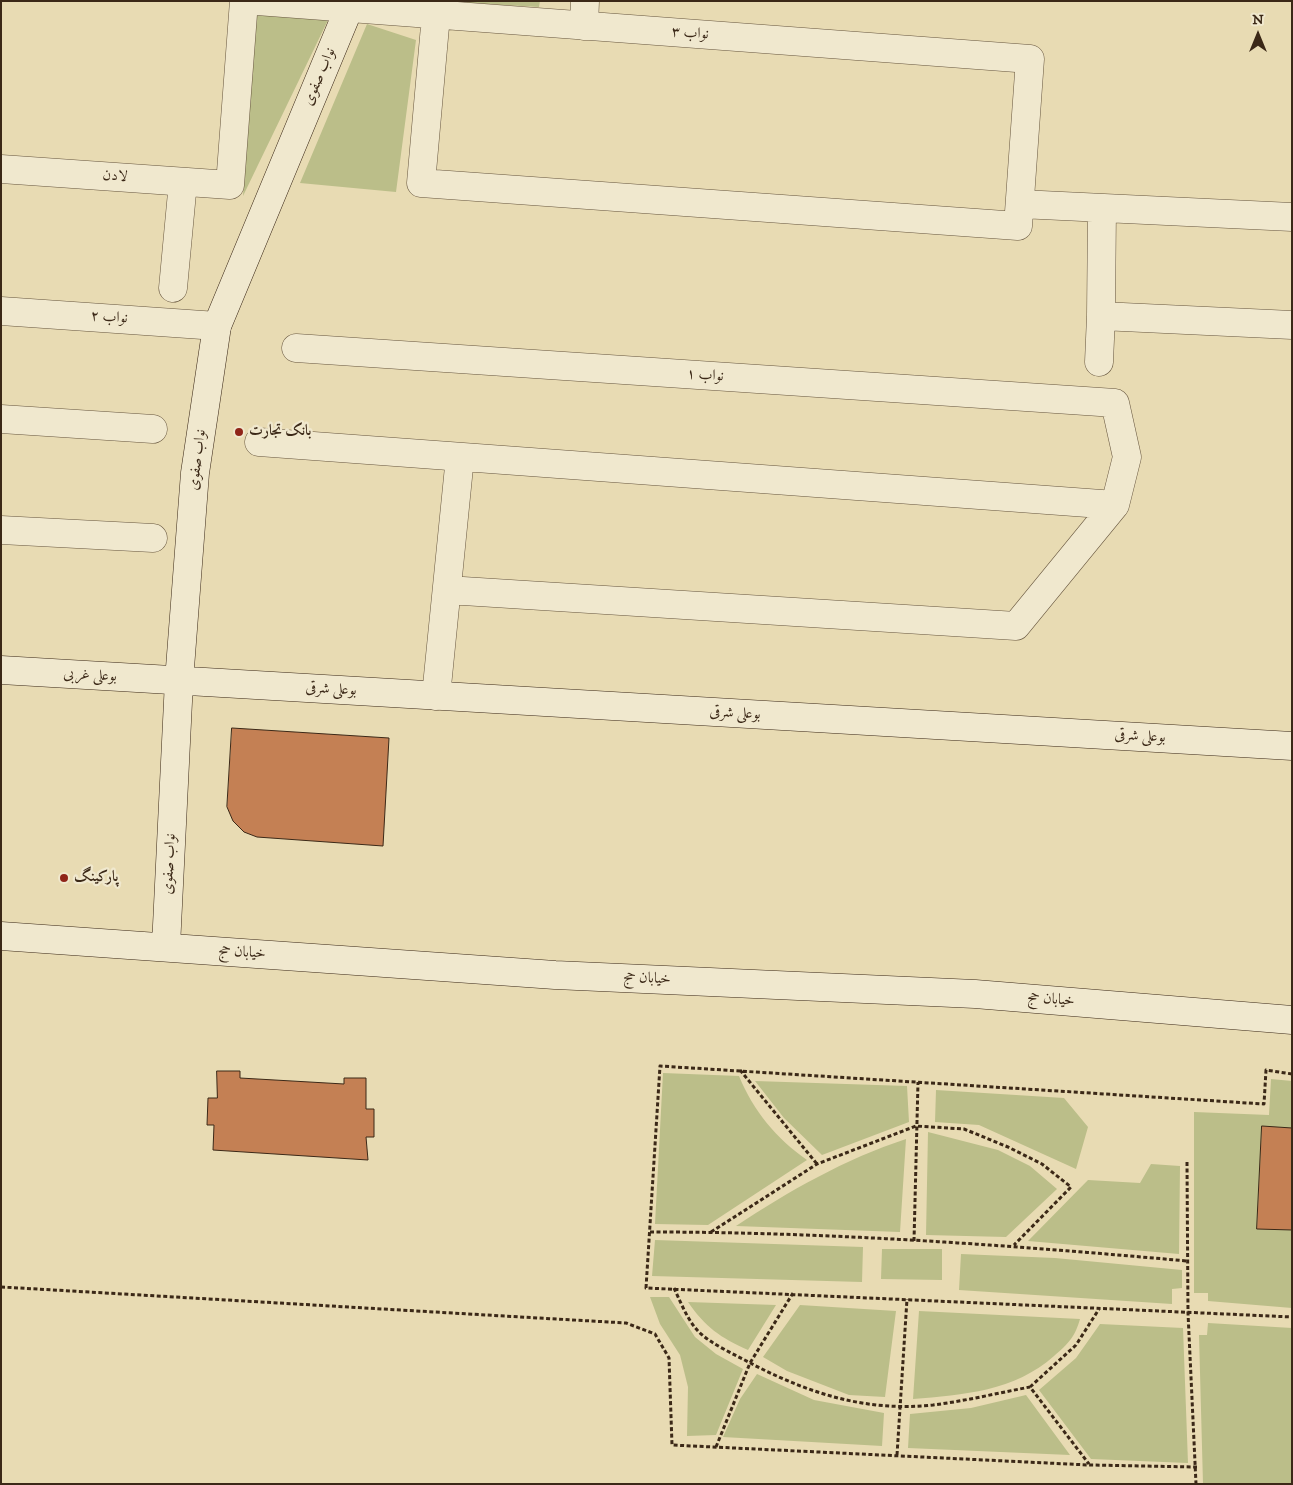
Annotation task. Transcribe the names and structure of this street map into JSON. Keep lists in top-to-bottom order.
{
  "streets": {
    "street": [
      "نواب ۳",
      "نواب صفوی",
      "لادن",
      "نواب ۲",
      "نواب ۱",
      "بوعلی غربی",
      "بوعلی شرقی",
      "خیابان حج"
    ]
  },
  "crossings": [
    ["نواب ۳", "نواب صفوی"],
    ["نواب صفوی", "نواب ۲"],
    ["نواب صفوی", "بوعلی غربی"],
    ["نواب صفوی", "بوعلی شرقی"],
    ["نواب صفوی", "خیابان حج"],
    ["بوعلی غربی", "بوعلی شرقی"]
  ],
  "places": ["بانک تجارت", "پارکینگ"],
  "north": "top"
}
